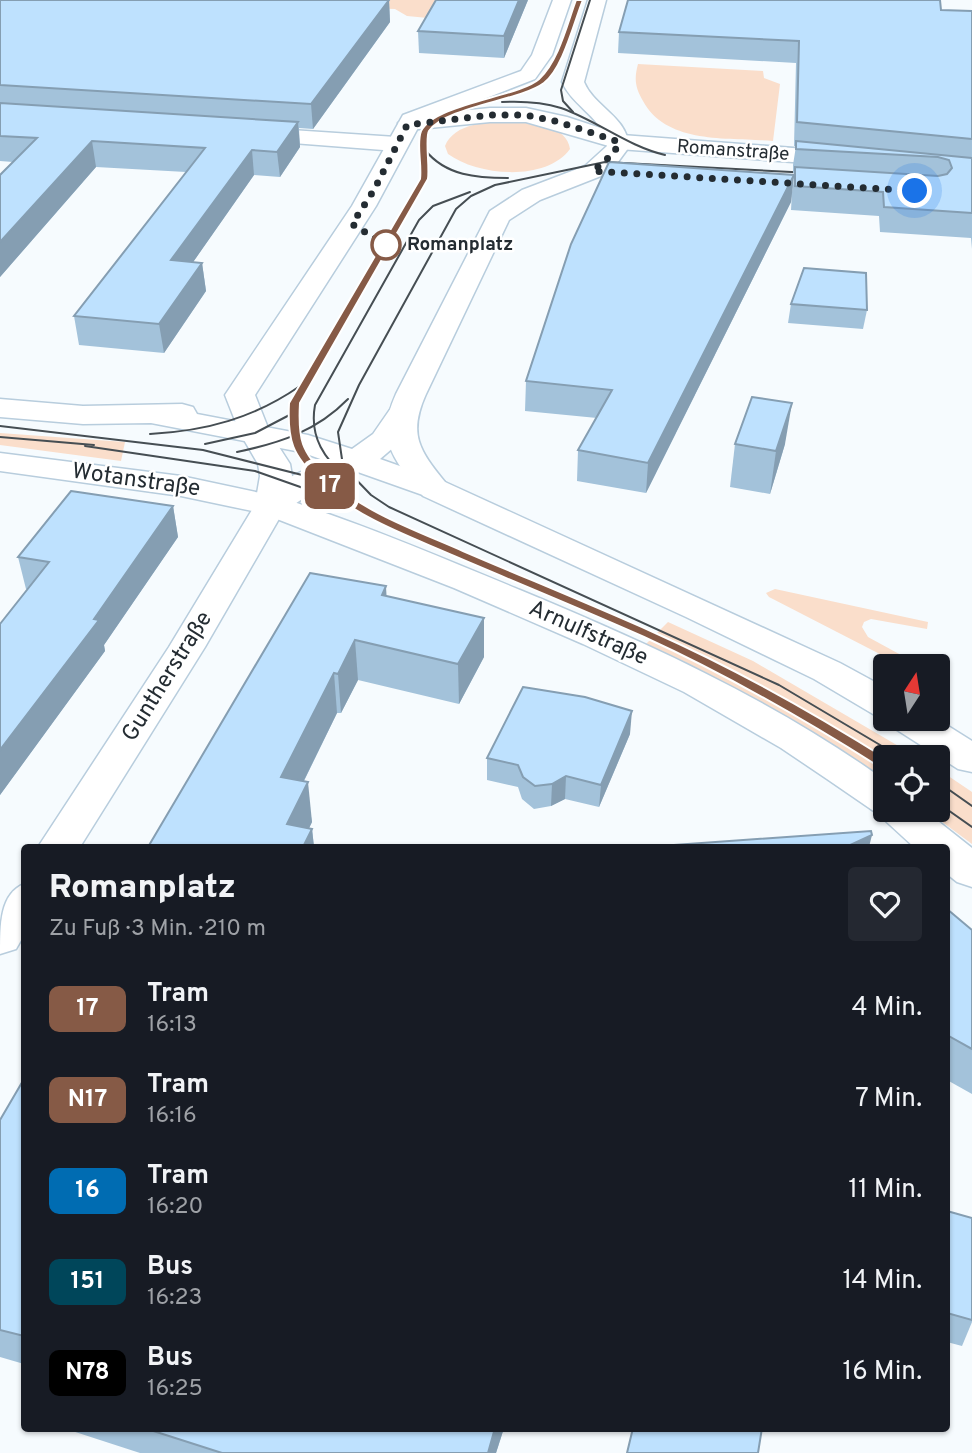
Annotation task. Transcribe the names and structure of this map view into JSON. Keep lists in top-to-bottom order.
{
  "streets": {
    "main road": [
      "Romanstraße",
      "Wotanstraße",
      "Arnulfstraße",
      "Guntherstraße"
    ]
  },
  "crossings": [
    ["Wotanstraße", "Arnulfstraße"],
    ["Wotanstraße", "Guntherstraße"],
    ["Arnulfstraße", "Guntherstraße"]
  ],
  "places": ["Romanplatz"],
  "lines": ["tram line 17"],
  "north": "top",
  "page": {
    "on_map": "17",
    "heading": ["Romanplatz", "Zu Fuß · 3 Min. · 210 m"],
    "list": [
      {
        "mark": "17",
        "name": "Tram",
        "note": "16:13",
        "value": "4 Min."
      },
      {
        "mark": "N17",
        "name": "Tram",
        "note": "16:16",
        "value": "7 Min."
      },
      {
        "mark": "16",
        "name": "Tram",
        "note": "16:20",
        "value": "11 Min."
      },
      {
        "mark": "151",
        "name": "Bus",
        "note": "16:23",
        "value": "14 Min."
      },
      {
        "mark": "N78",
        "name": "Bus",
        "note": "16:25",
        "value": "16 Min."
      }
    ]
  }
}
